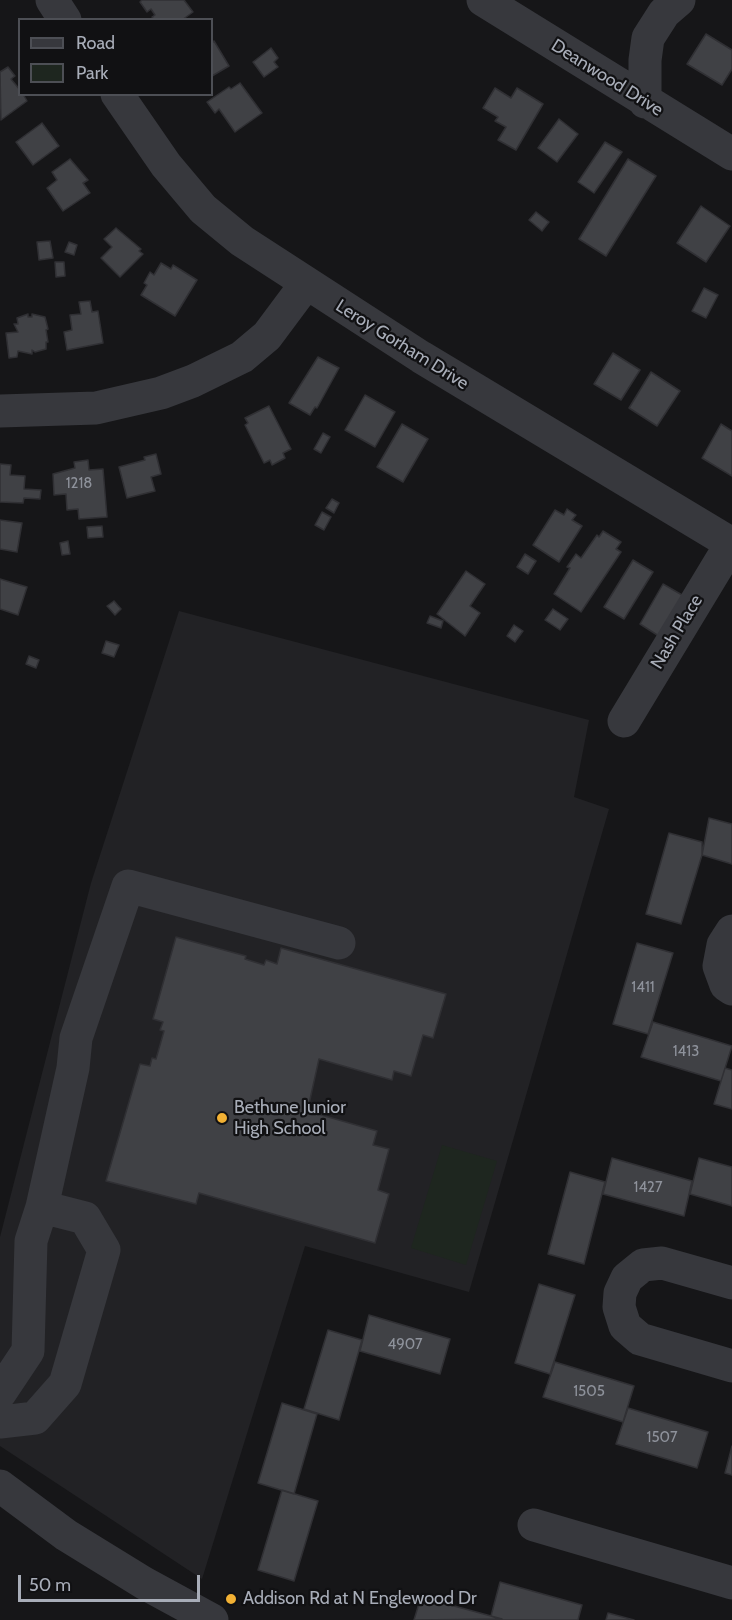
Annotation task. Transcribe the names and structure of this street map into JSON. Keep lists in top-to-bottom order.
{
  "streets": {
    "street": ["Deanwood Drive", "Leroy Gorham Drive", "Nash Place"]
  },
  "crossings": [
    ["Leroy Gorham Drive", "Nash Place"]
  ],
  "places": ["Bethune Junior High School", "Addison Rd at N Englewood Dr"],
  "house_numbers": [
    "1218",
    "1411",
    "1413",
    "1427",
    "4907",
    "1505",
    "1507"
  ],
  "legend": ["Road", "Park"],
  "scale_bar": "50 m"
}
